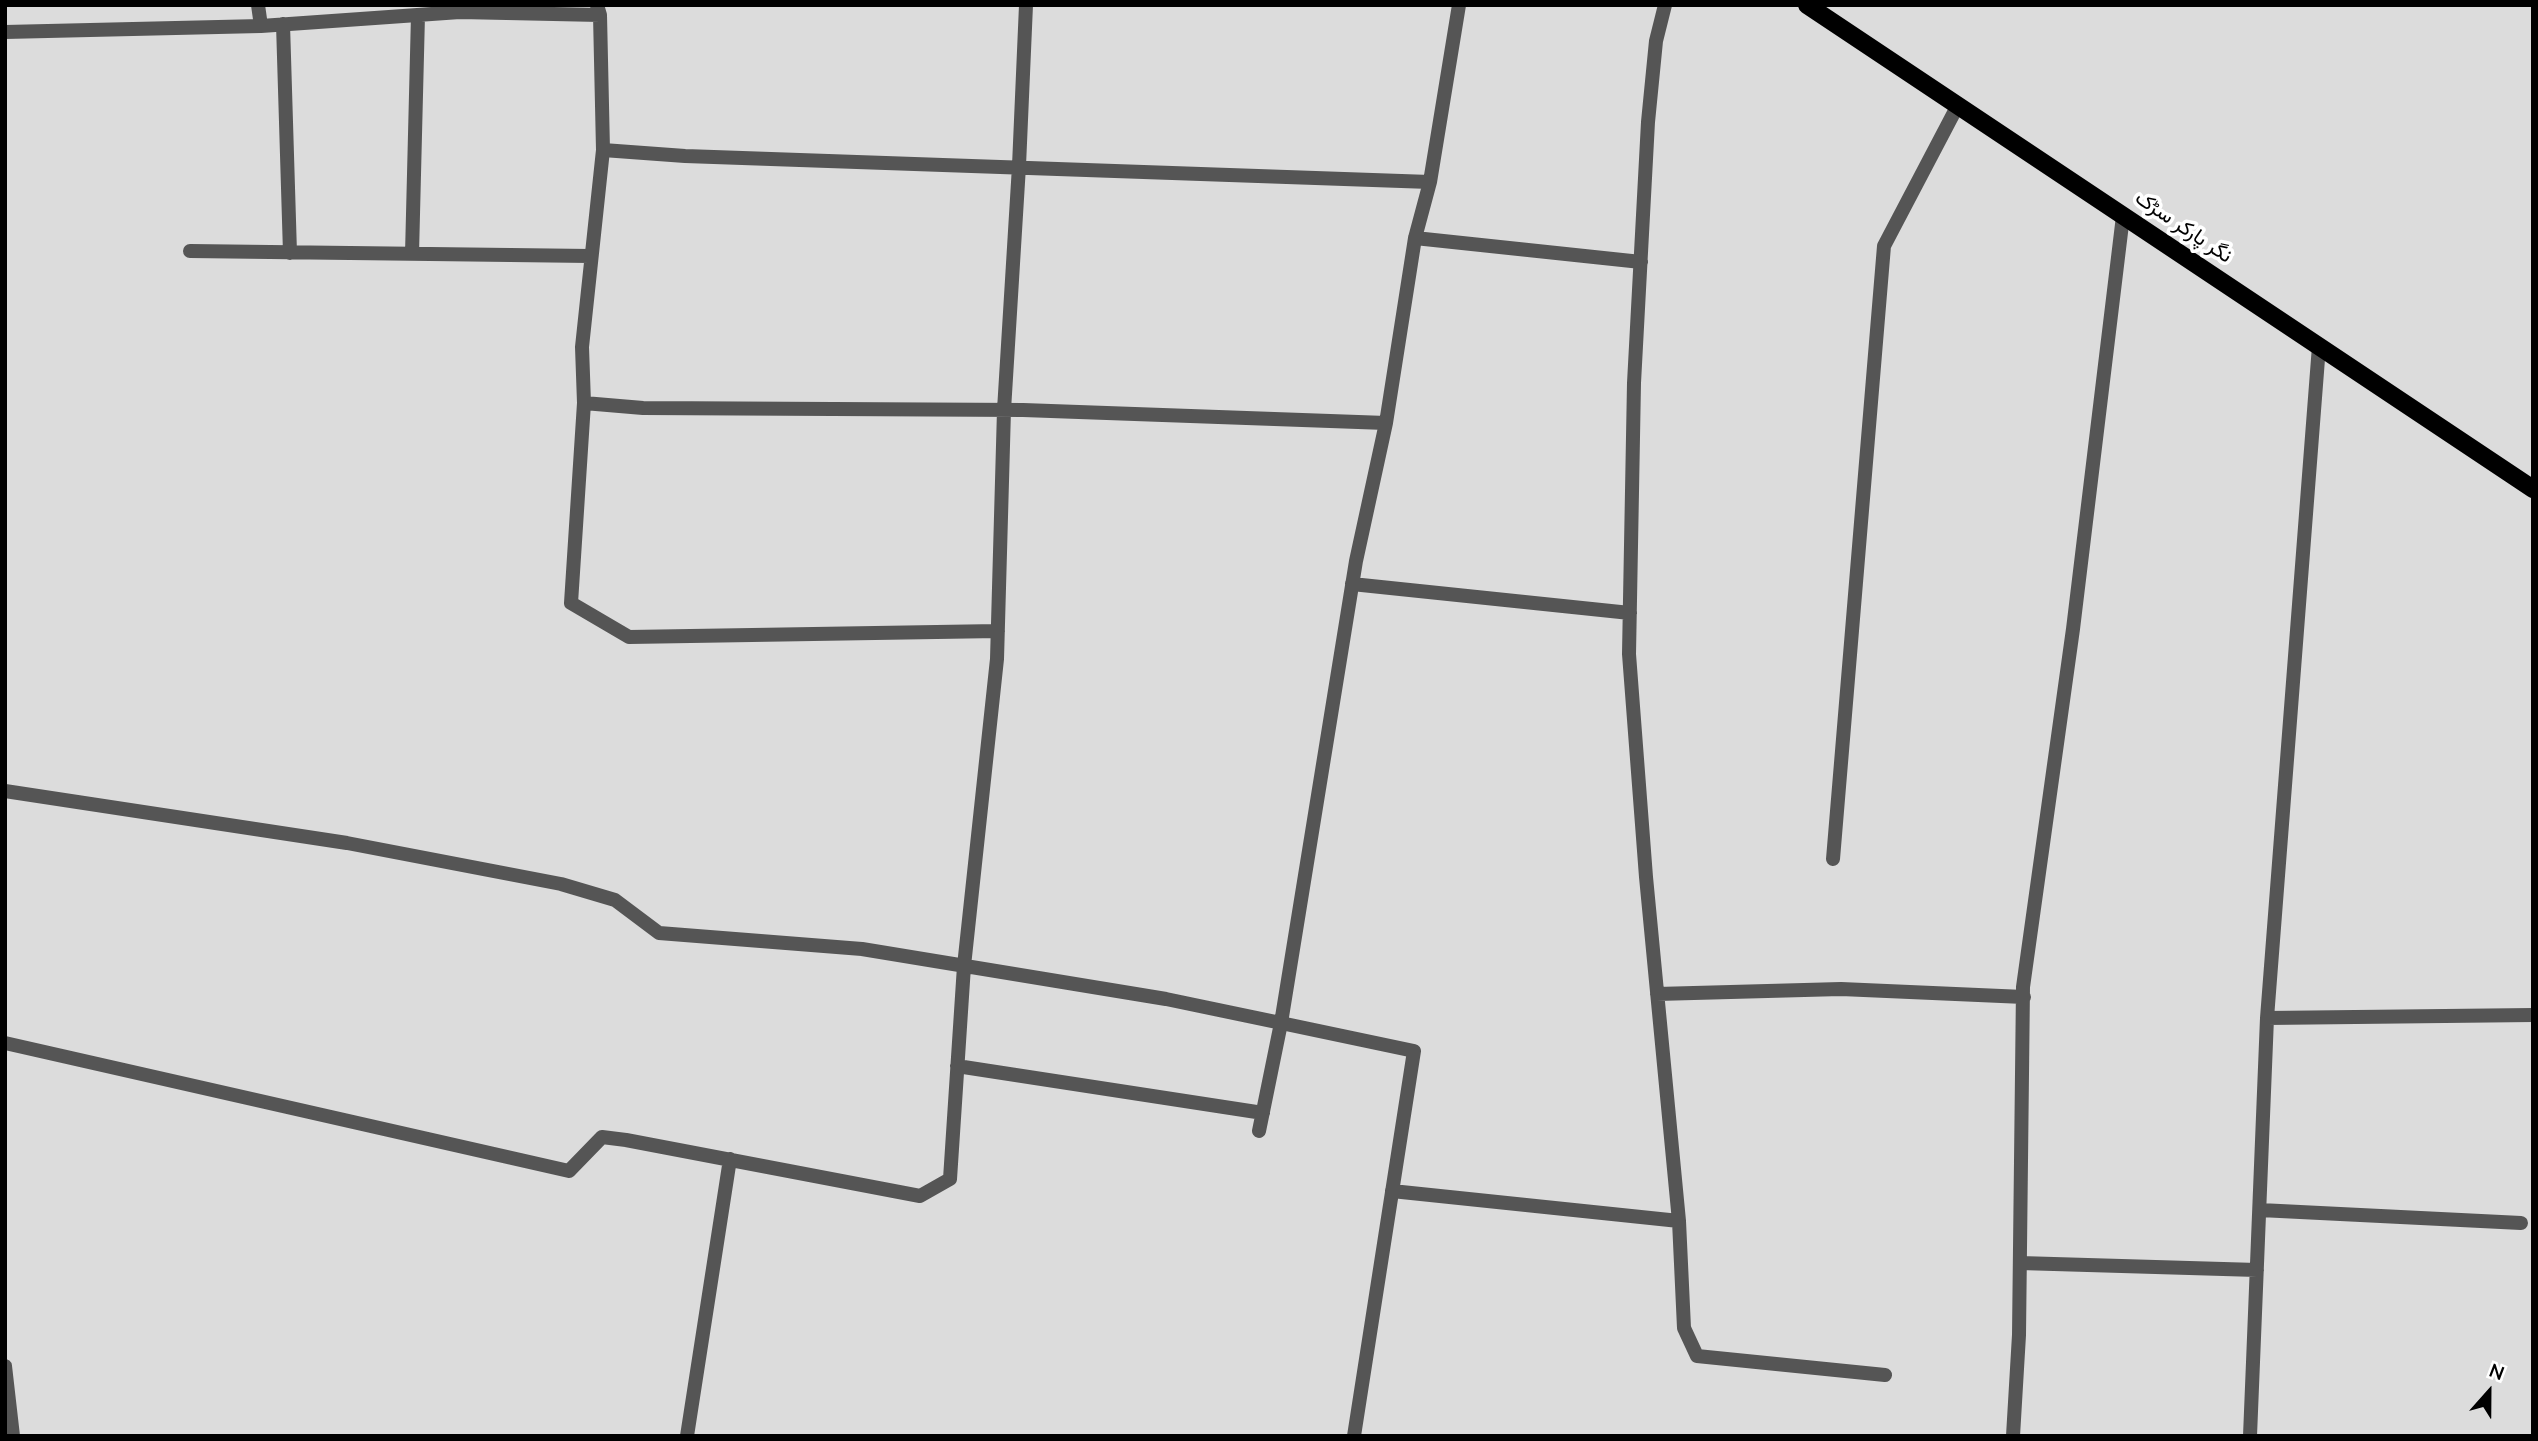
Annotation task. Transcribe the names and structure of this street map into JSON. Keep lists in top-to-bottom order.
{
  "streets": {
    "main road": ["نگر پارکر سڑک"]
  },
  "north": "top"
}
